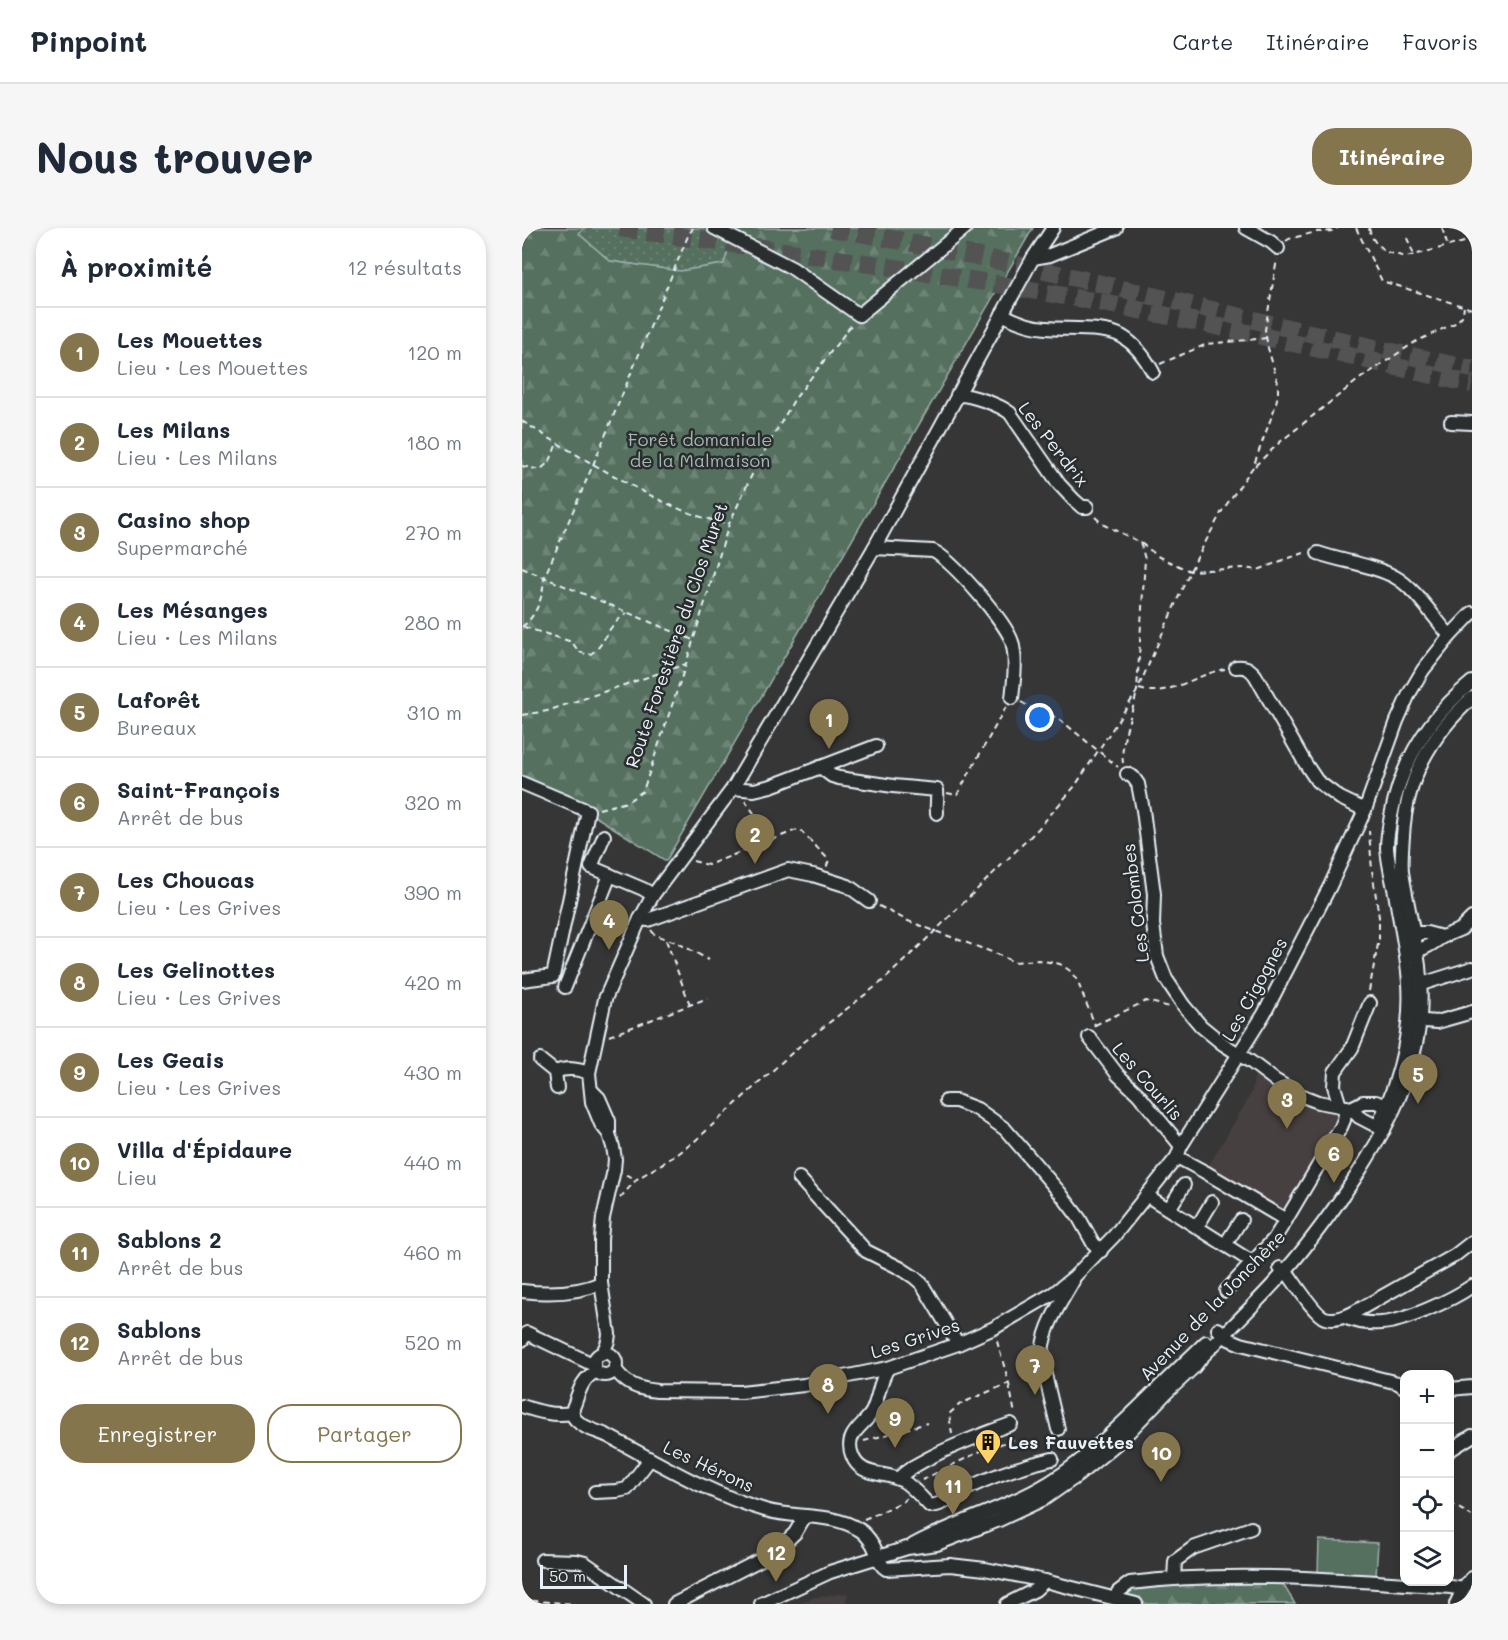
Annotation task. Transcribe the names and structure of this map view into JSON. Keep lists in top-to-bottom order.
{
  "streets": {
    "street": [
      "Les Perdrix",
      "Les Colombes",
      "Les Cigognes",
      "Les Courlis",
      "Avenue de la Jonchère",
      "Les Grives",
      "Les Hérons"
    ],
    "path": ["Route Forestière du Clos Muret"]
  },
  "crossings": [
    ["Les Colombes", "Les Cigognes"],
    ["Les Colombes", "Avenue de la Jonchère"],
    ["Les Cigognes", "Les Courlis"],
    ["Les Cigognes", "Les Grives"],
    ["Avenue de la Jonchère", "Les Hérons"]
  ],
  "parks": ["Forêt domaniale de la Malmaison"],
  "places": {
    "building": ["Les Fauvettes"]
  },
  "scale_bar": "50 m",
  "page": {
    "header": "Pinpoint",
    "nav": ["Carte", "Itinéraire", "Favoris"],
    "buttons": [
      "Itinéraire",
      ["Enregistrer", "Partager"]
    ],
    "title": "Nous trouver",
    "heading": ["À proximité", "12 résultats"],
    "list": [
      {
        "mark": "1",
        "name": "Les Mouettes",
        "note": "Lieu · Les Mouettes",
        "value": "120 m"
      },
      {
        "mark": "2",
        "name": "Les Milans",
        "note": "Lieu · Les Milans",
        "value": "180 m"
      },
      {
        "mark": "3",
        "name": "Casino shop",
        "note": "Supermarché",
        "value": "270 m"
      },
      {
        "mark": "4",
        "name": "Les Mésanges",
        "note": "Lieu · Les Milans",
        "value": "280 m"
      },
      {
        "mark": "5",
        "name": "Laforêt",
        "note": "Bureaux",
        "value": "310 m"
      },
      {
        "mark": "6",
        "name": "Saint-François",
        "note": "Arrêt de bus",
        "value": "320 m"
      },
      {
        "mark": "7",
        "name": "Les Choucas",
        "note": "Lieu · Les Grives",
        "value": "390 m"
      },
      {
        "mark": "8",
        "name": "Les Gelinottes",
        "note": "Lieu · Les Grives",
        "value": "420 m"
      },
      {
        "mark": "9",
        "name": "Les Geais",
        "note": "Lieu · Les Grives",
        "value": "430 m"
      },
      {
        "mark": "10",
        "name": "Villa d'Épidaure",
        "note": "Lieu",
        "value": "440 m"
      },
      {
        "mark": "11",
        "name": "Sablons 2",
        "note": "Arrêt de bus",
        "value": "460 m"
      },
      {
        "mark": "12",
        "name": "Sablons",
        "note": "Arrêt de bus",
        "value": "520 m"
      }
    ],
    "pins": [
      "1",
      "2",
      "4",
      "5",
      "3",
      "6",
      "7",
      "8",
      "9",
      "10",
      "11",
      "12"
    ],
    "map_buttons": ["+", "−"],
    "scale": "50 m"
  }
}
